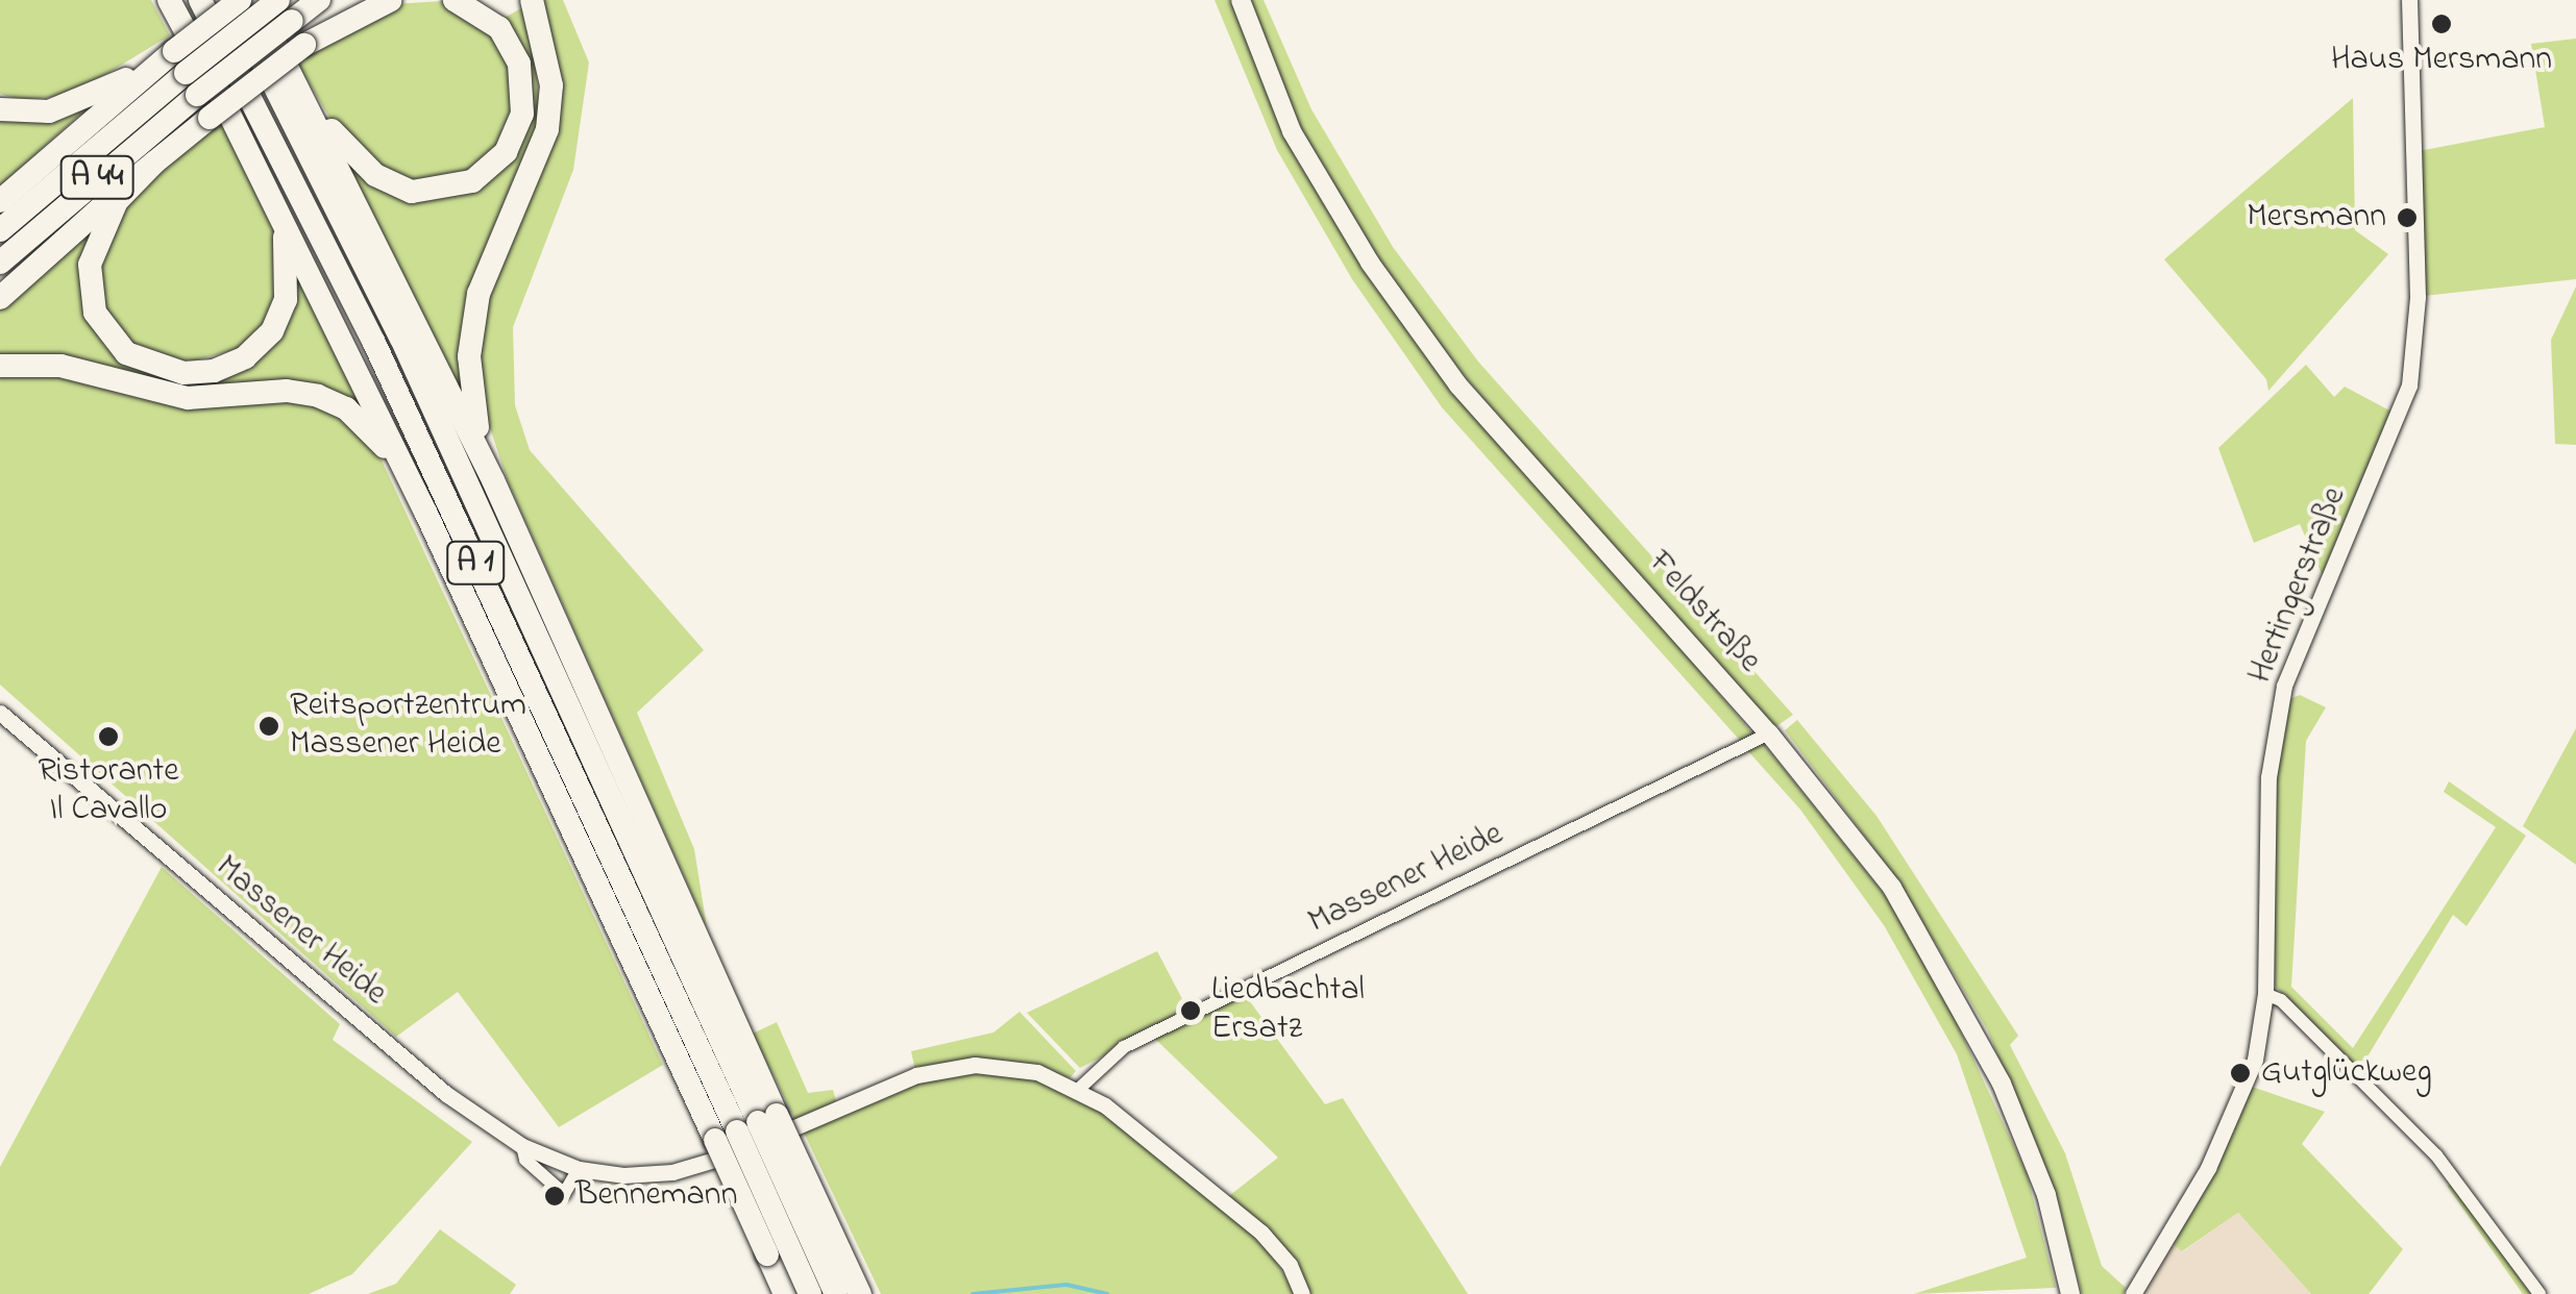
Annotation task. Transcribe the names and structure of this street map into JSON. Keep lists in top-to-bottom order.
{
  "streets": {
    "highway": ["A 44", "A 1"],
    "main road": ["Feldstraße"],
    "street": ["Hertingerstraße", "Massener Heide"]
  },
  "crossings": [
    ["Feldstraße", "Massener Heide"]
  ],
  "places": [
    "Haus Mersmann",
    "Mersmann",
    "Reitsportzentrum Massener Heide",
    "Ristorante Il Cavallo",
    "Liedbachtal Ersatz",
    "Gutglückweg",
    "Bennemann"
  ]
}
